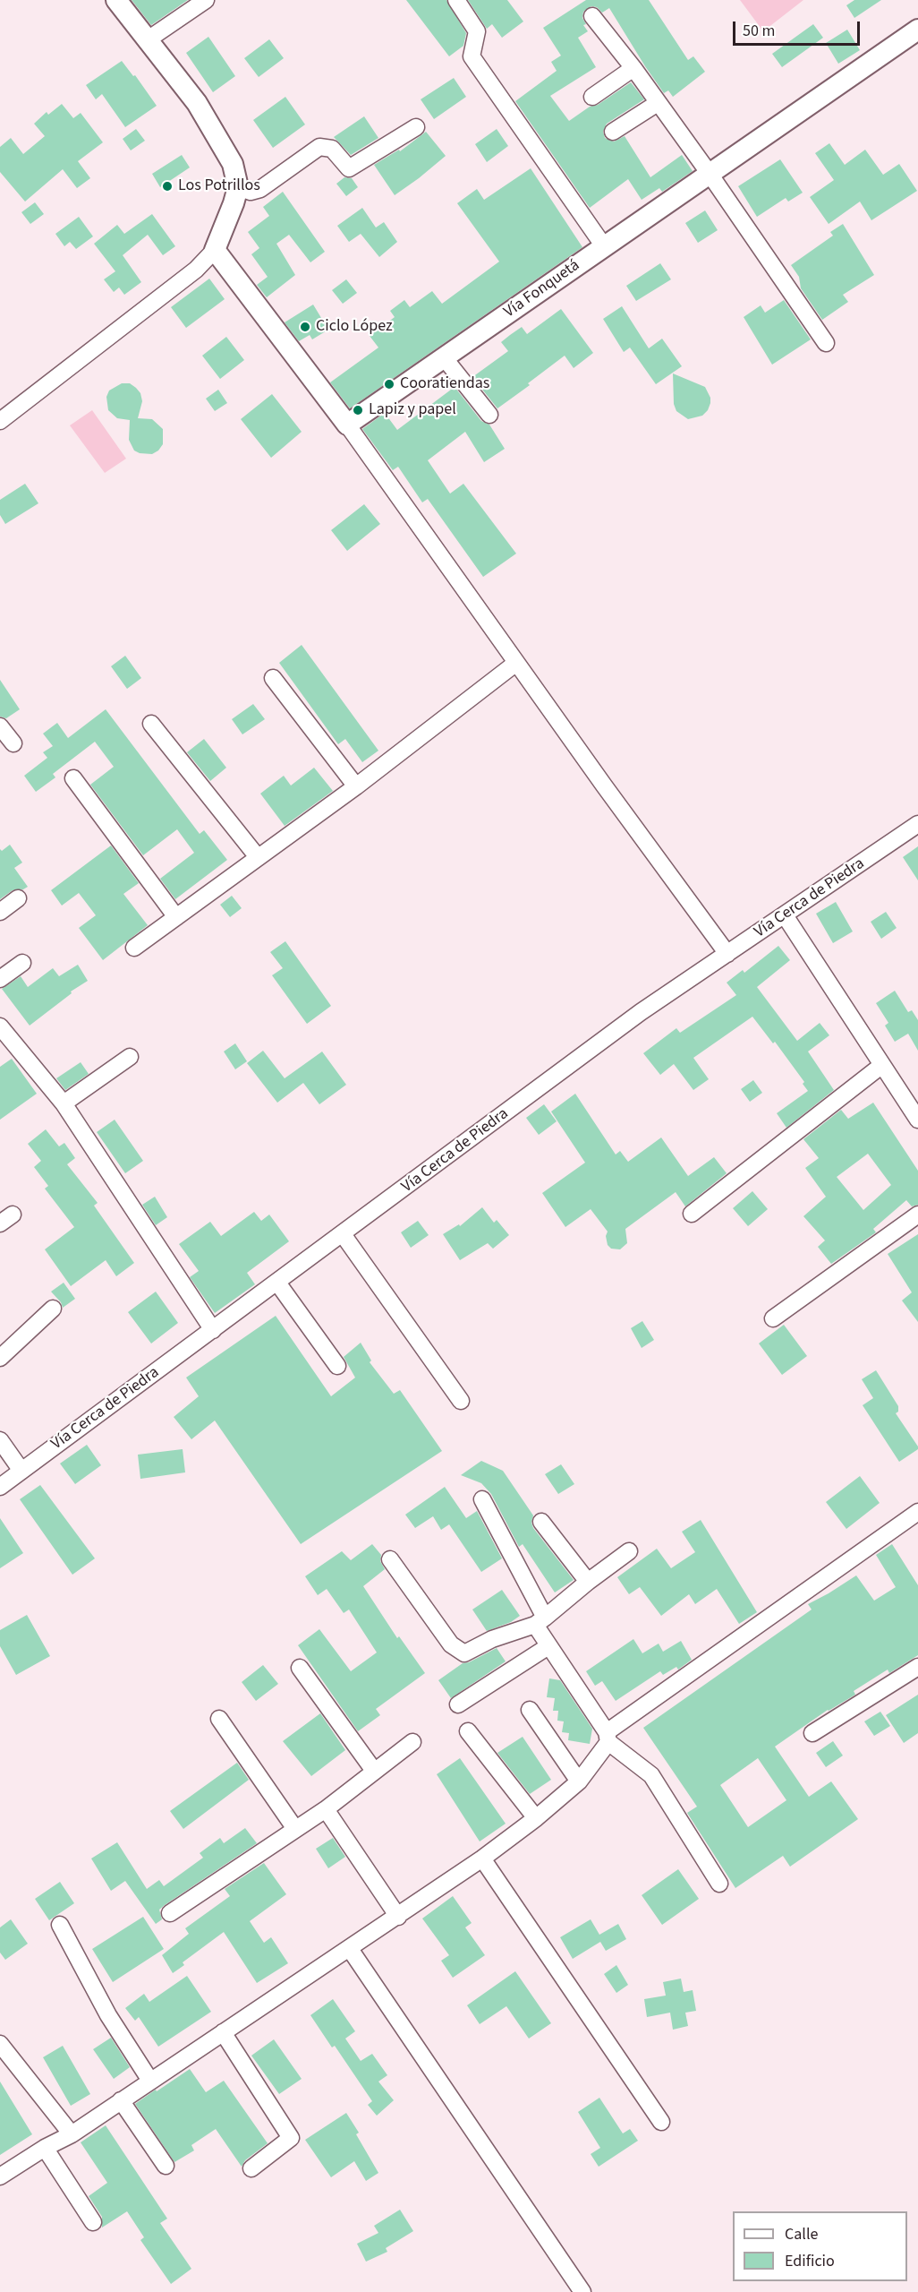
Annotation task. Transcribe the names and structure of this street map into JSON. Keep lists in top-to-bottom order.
{
  "streets": {
    "street": ["Vía Fonquetá", "Vía Cerca de Piedra"]
  },
  "places": [
    "Los Potrillos",
    "Ciclo López",
    "Cooratiendas",
    "Lapiz y papel"
  ],
  "legend": ["Calle", "Edificio"],
  "scale_bar": "50 m"
}
